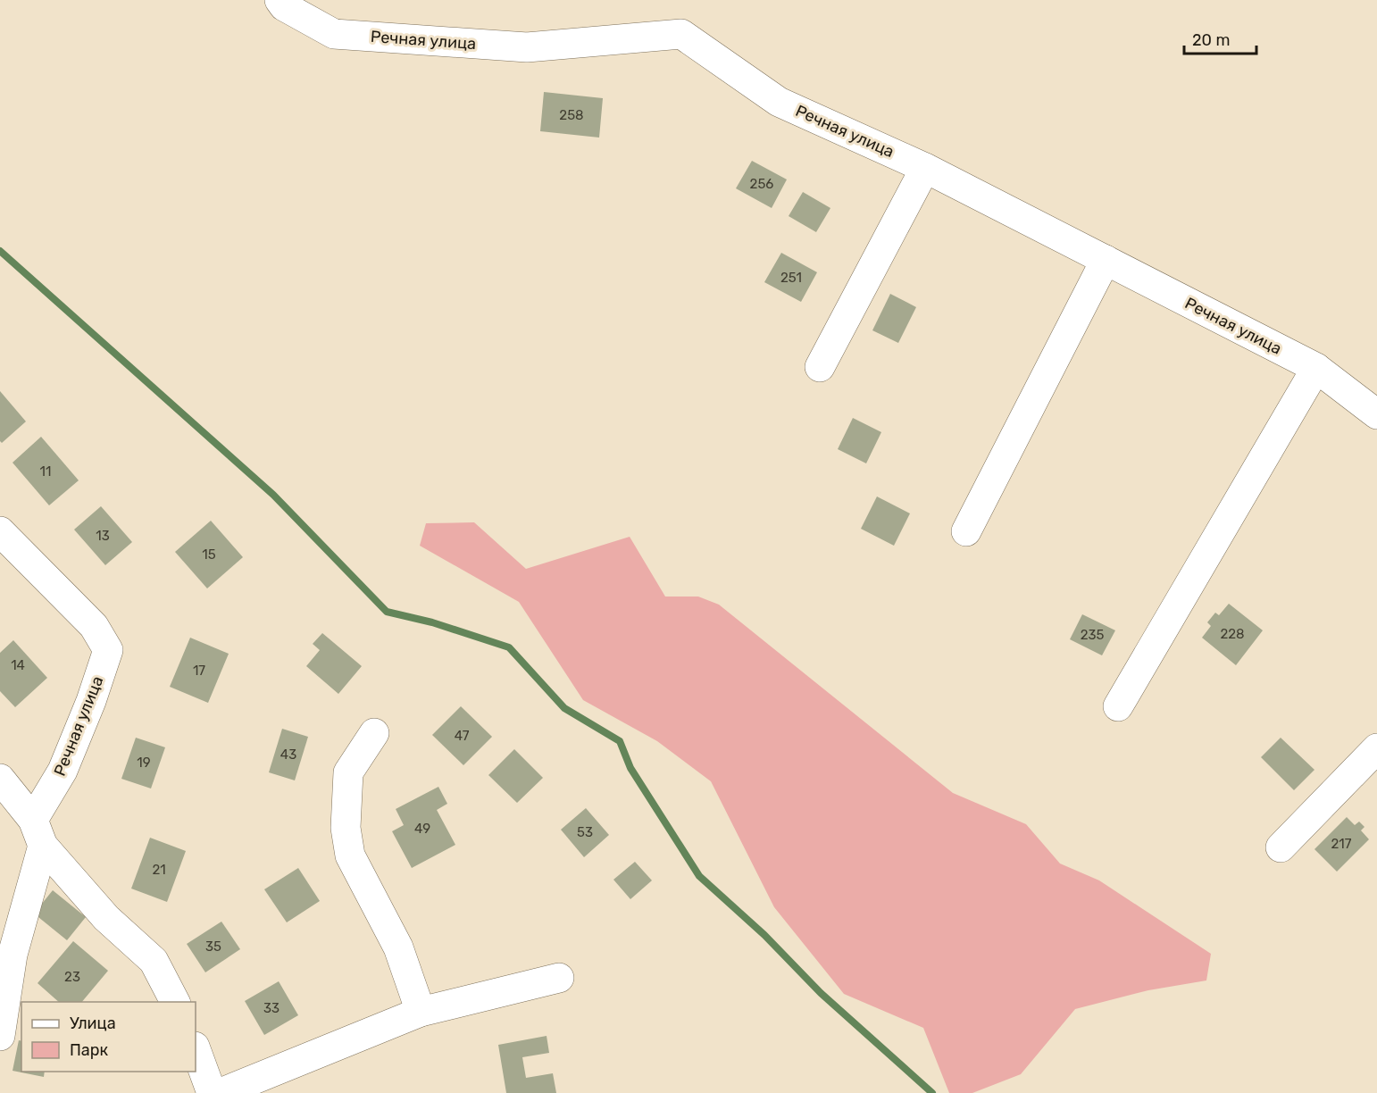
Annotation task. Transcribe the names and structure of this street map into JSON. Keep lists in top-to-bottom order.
{
  "streets": {
    "street": ["Речная улица"]
  },
  "house_numbers": [
    "258",
    "256",
    "251",
    "11",
    "13",
    "15",
    "228",
    "235",
    "14",
    "17",
    "47",
    "43",
    "19",
    "49",
    "53",
    "217",
    "21",
    "35",
    "23",
    "33"
  ],
  "legend": ["Улица", "Парк"],
  "scale_bar": "20 m"
}
